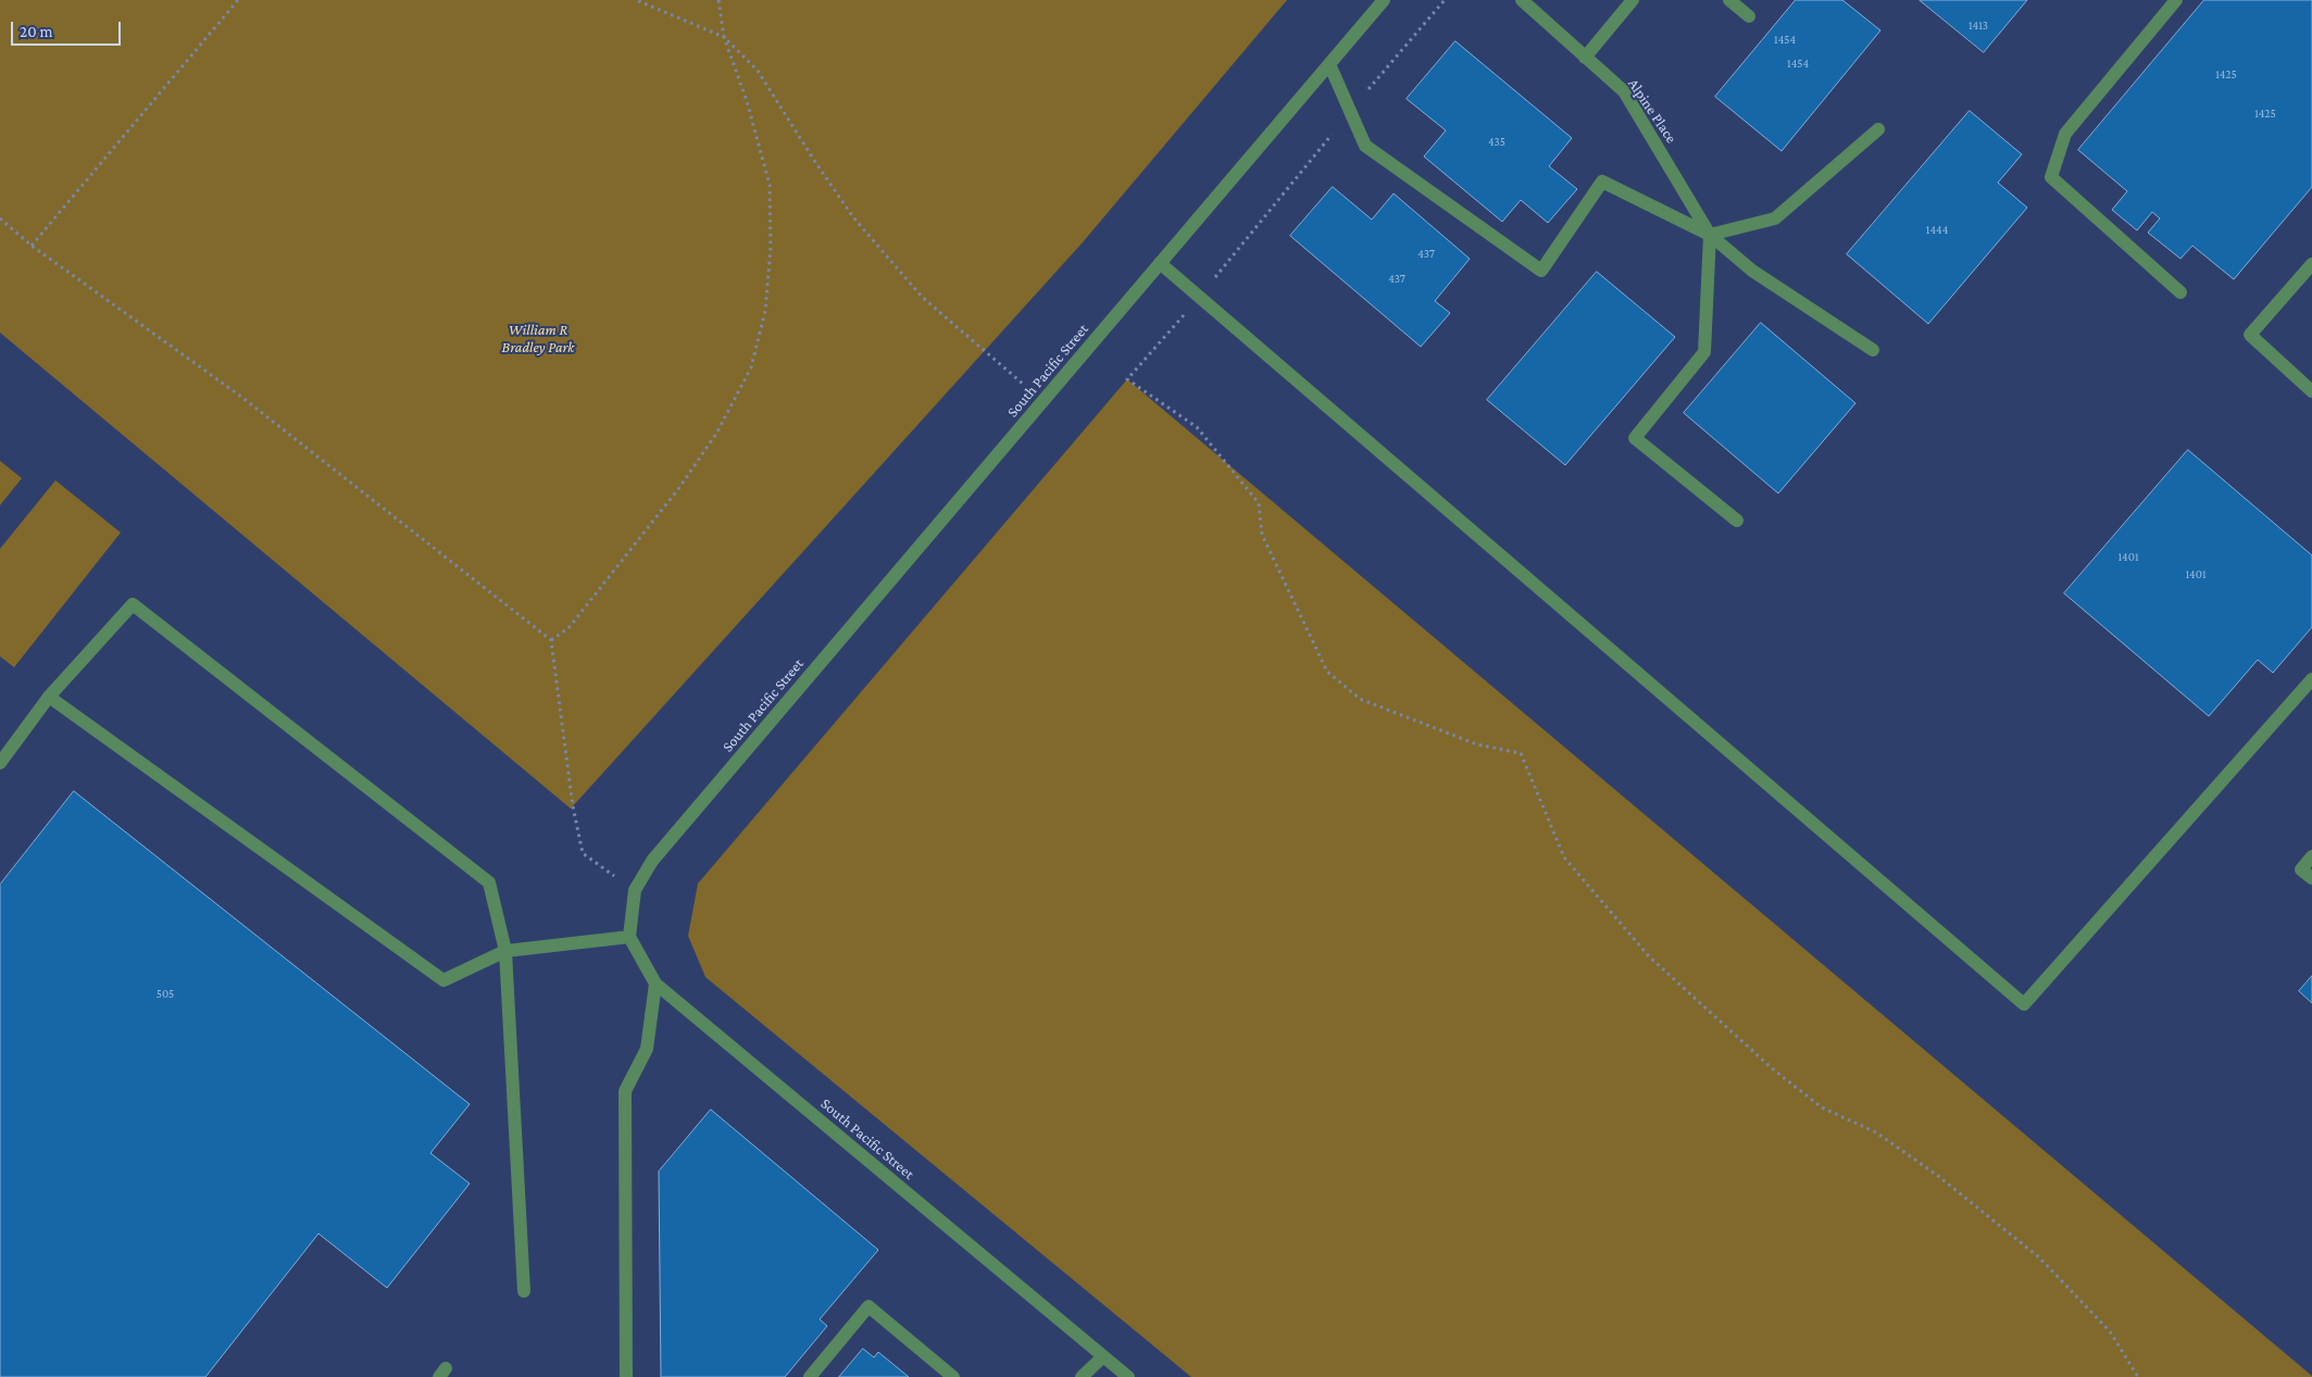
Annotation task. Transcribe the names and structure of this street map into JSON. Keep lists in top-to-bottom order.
{
  "streets": {
    "street": ["Alpine Place", "South Pacific Street"]
  },
  "parks": ["William R Bradley Park"],
  "house_numbers": [
    "1413",
    "1454",
    "1454",
    "1425",
    "1425",
    "435",
    "1444",
    "437",
    "437",
    "1401",
    "1401",
    "505"
  ],
  "scale_bar": "20 m"
}
